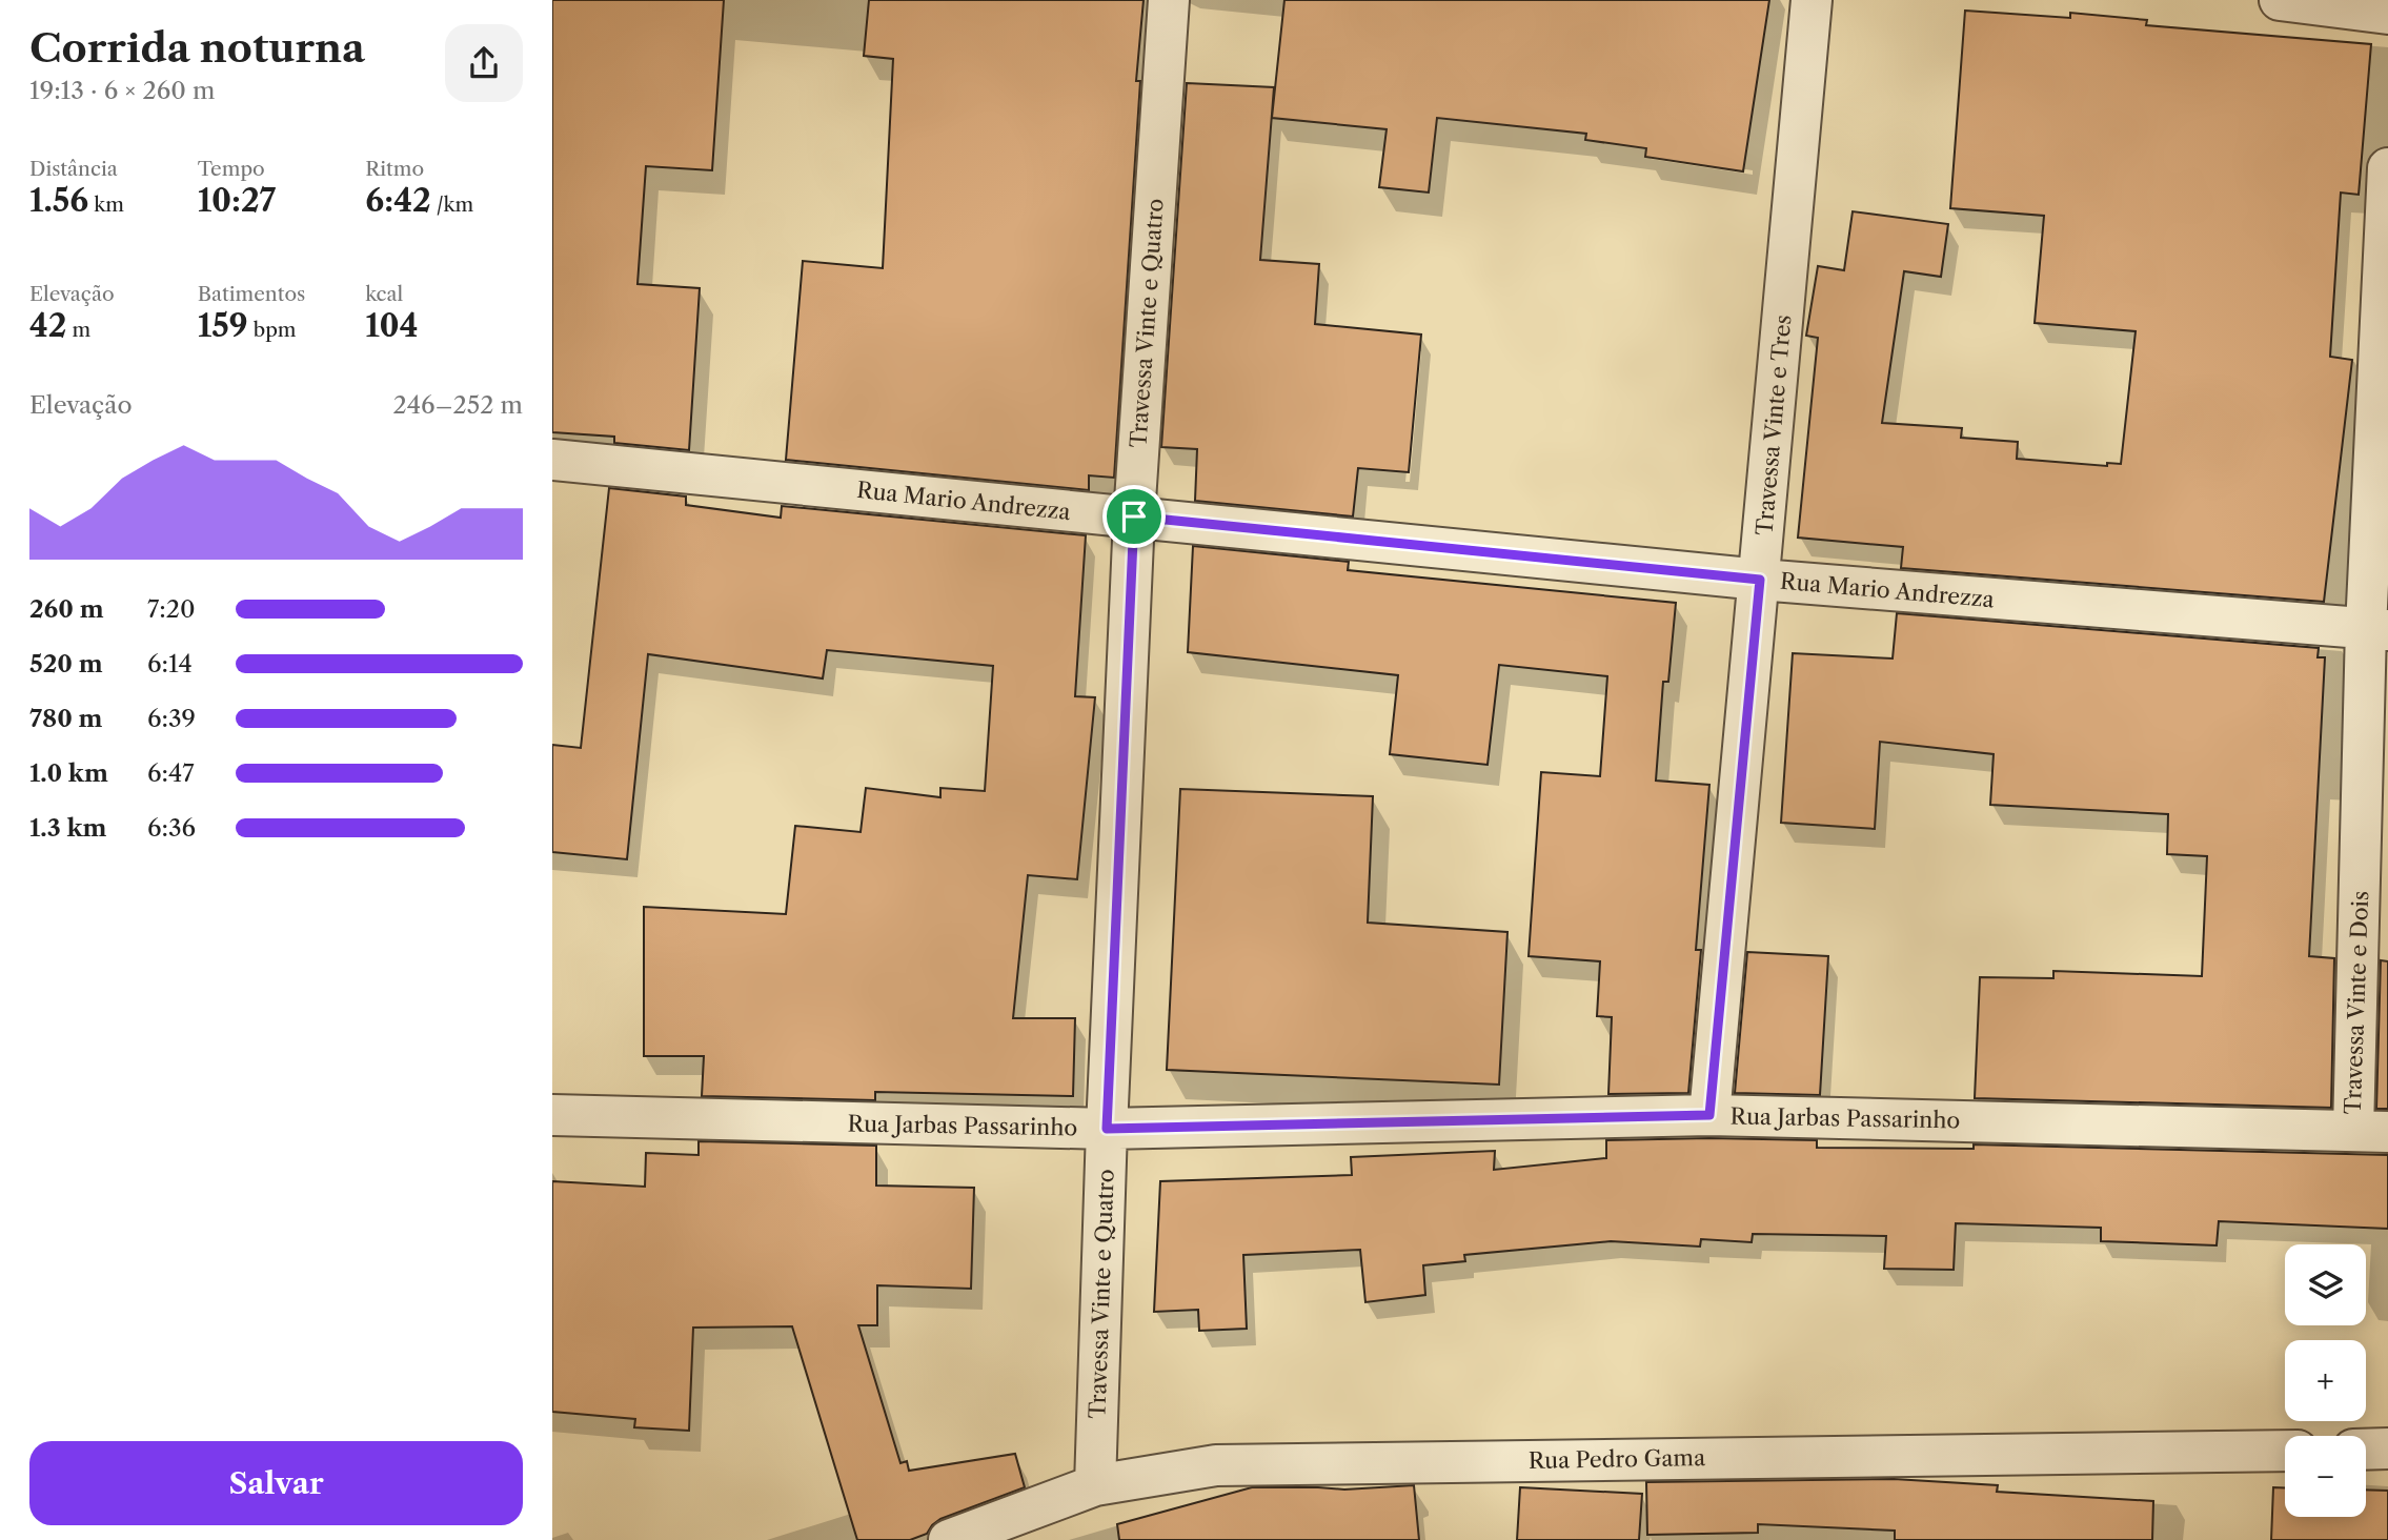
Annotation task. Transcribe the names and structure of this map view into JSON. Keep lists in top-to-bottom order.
{
  "streets": {
    "street": [
      "Travessa Vinte e Quatro",
      "Travessa Vinte e Tres",
      "Rua Mario Andrezza",
      "Travessa Vinte e Dois",
      "Rua Jarbas Passarinho",
      "Rua Pedro Gama"
    ]
  },
  "crossings": [
    ["Travessa Vinte e Quatro", "Rua Mario Andrezza"],
    ["Travessa Vinte e Quatro", "Rua Jarbas Passarinho"],
    ["Travessa Vinte e Quatro", "Rua Pedro Gama"],
    ["Travessa Vinte e Tres", "Rua Mario Andrezza"],
    ["Travessa Vinte e Tres", "Rua Jarbas Passarinho"],
    ["Rua Mario Andrezza", "Travessa Vinte e Dois"],
    ["Travessa Vinte e Dois", "Rua Jarbas Passarinho"]
  ],
  "page": {
    "heading": ["Corrida noturna", "19:13 · 6 × 260 m"],
    "stats": [
      ["Distância", "1.56 km"],
      ["Tempo", "10:27"],
      ["Ritmo", "6:42 /km"],
      ["Elevação", "42 m"],
      ["Batimentos", "159 bpm"],
      ["kcal", "104"]
    ],
    "chart": ["Elevação", "246–252 m"],
    "list": [
      {
        "name": "260 m",
        "note": "7:20"
      },
      {
        "name": "520 m",
        "note": "6:14"
      },
      {
        "name": "780 m",
        "note": "6:39"
      },
      {
        "name": "1.0 km",
        "note": "6:47"
      },
      {
        "name": "1.3 km",
        "note": "6:36"
      }
    ],
    "map_buttons": ["+", "−"],
    "buttons": "Salvar"
  }
}
